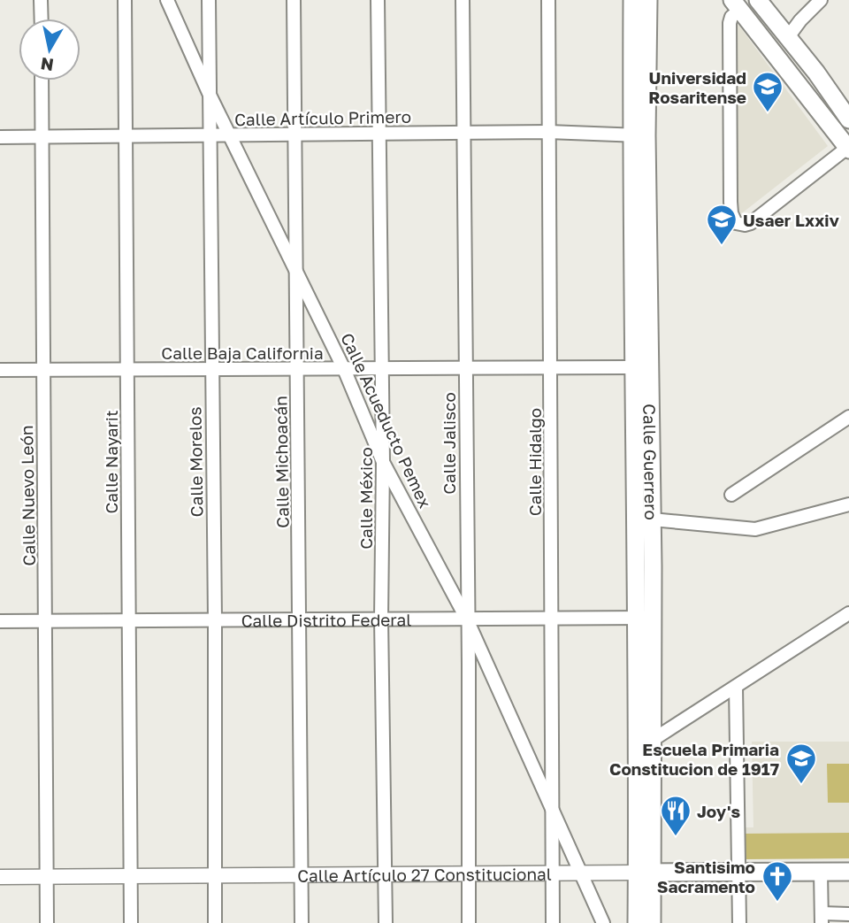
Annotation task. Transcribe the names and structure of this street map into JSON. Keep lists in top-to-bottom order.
{
  "streets": {
    "main road": ["Calle Guerrero", "Calle Artículo 27 Constitucional"],
    "street": [
      "Calle Artículo Primero",
      "Calle Baja California",
      "Calle Acueducto Pemex",
      "Calle Jalisco",
      "Calle Nayarit",
      "Calle Morelos",
      "Calle Michoacán",
      "Calle Hidalgo",
      "Calle Nuevo León",
      "Calle México",
      "Calle Distrito Federal"
    ]
  },
  "crossings": [
    ["Calle Artículo Primero", "Calle Acueducto Pemex"],
    ["Calle Artículo Primero", "Calle Jalisco"],
    ["Calle Artículo Primero", "Calle Guerrero"],
    ["Calle Artículo Primero", "Calle Nayarit"],
    ["Calle Artículo Primero", "Calle Morelos"],
    ["Calle Artículo Primero", "Calle Michoacán"],
    ["Calle Artículo Primero", "Calle Hidalgo"],
    ["Calle Artículo Primero", "Calle Nuevo León"],
    ["Calle Artículo Primero", "Calle México"],
    ["Calle Baja California", "Calle Acueducto Pemex"],
    ["Calle Baja California", "Calle Jalisco"],
    ["Calle Baja California", "Calle Guerrero"],
    ["Calle Baja California", "Calle Nayarit"],
    ["Calle Baja California", "Calle Morelos"],
    ["Calle Baja California", "Calle Michoacán"],
    ["Calle Baja California", "Calle Hidalgo"],
    ["Calle Baja California", "Calle Nuevo León"],
    ["Calle Baja California", "Calle México"],
    ["Calle Acueducto Pemex", "Calle Jalisco"],
    ["Calle Acueducto Pemex", "Calle Morelos"],
    ["Calle Acueducto Pemex", "Calle Michoacán"],
    ["Calle Acueducto Pemex", "Calle Hidalgo"],
    ["Calle Acueducto Pemex", "Calle México"],
    ["Calle Acueducto Pemex", "Calle Distrito Federal"],
    ["Calle Acueducto Pemex", "Calle Artículo 27 Constitucional"],
    ["Calle Jalisco", "Calle Distrito Federal"],
    ["Calle Jalisco", "Calle Artículo 27 Constitucional"],
    ["Calle Guerrero", "Calle Distrito Federal"],
    ["Calle Guerrero", "Calle Artículo 27 Constitucional"],
    ["Calle Nayarit", "Calle Distrito Federal"],
    ["Calle Nayarit", "Calle Artículo 27 Constitucional"],
    ["Calle Morelos", "Calle Distrito Federal"],
    ["Calle Morelos", "Calle Artículo 27 Constitucional"],
    ["Calle Michoacán", "Calle Distrito Federal"],
    ["Calle Michoacán", "Calle Artículo 27 Constitucional"],
    ["Calle Hidalgo", "Calle Distrito Federal"],
    ["Calle Hidalgo", "Calle Artículo 27 Constitucional"],
    ["Calle Nuevo León", "Calle Distrito Federal"],
    ["Calle Nuevo León", "Calle Artículo 27 Constitucional"],
    ["Calle México", "Calle Distrito Federal"],
    ["Calle México", "Calle Artículo 27 Constitucional"]
  ],
  "places": {
    "school or university": ["Universidad Rosaritense", "Usaer Lxxiv", "Escuela Primaria Constitucion de 1917"],
    "restaurant": ["Joy's"],
    "church": ["Santisimo Sacramento"]
  },
  "north": "bottom"
}
